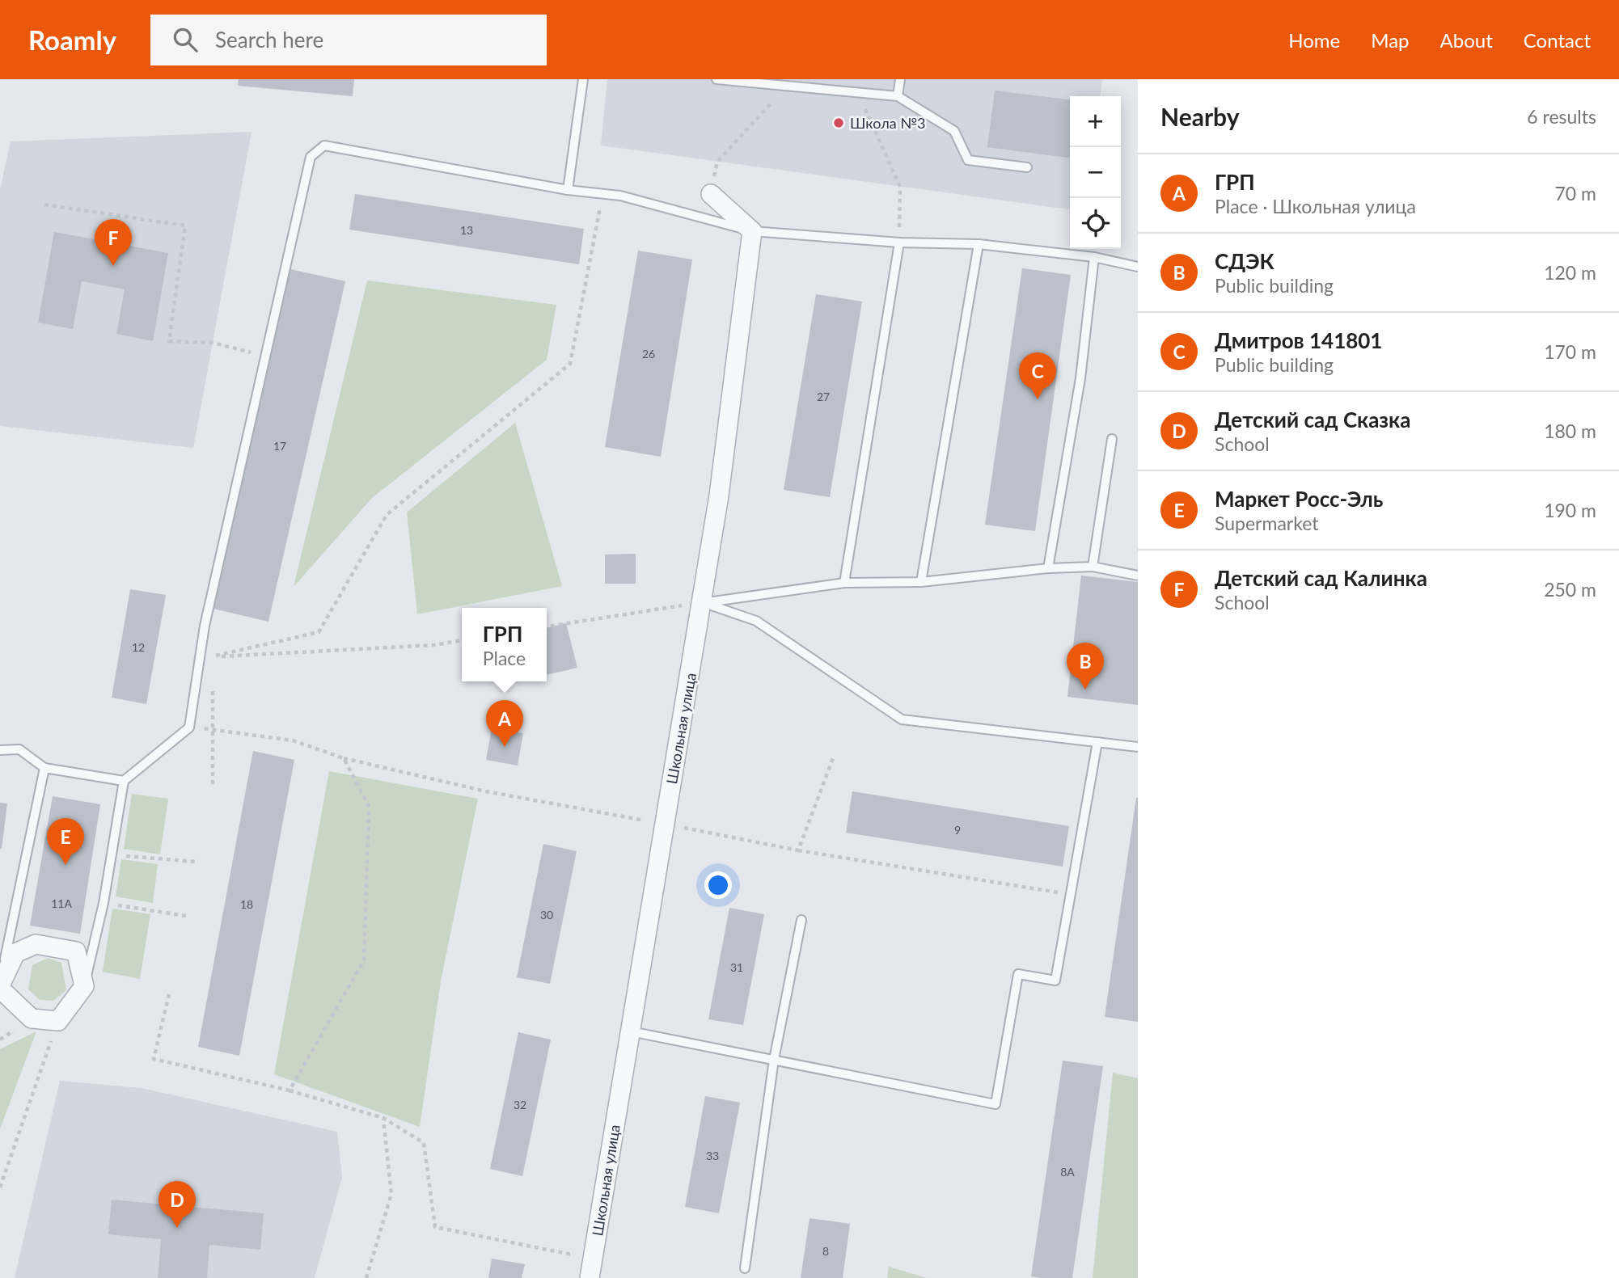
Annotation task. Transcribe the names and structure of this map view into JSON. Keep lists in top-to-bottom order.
{
  "streets": {
    "street": ["Школьная улица"]
  },
  "places": ["Школа №3"],
  "house_numbers": [
    "13",
    "26",
    "27",
    "17",
    "12",
    "9",
    "11А",
    "18",
    "30",
    "31",
    "32",
    "33",
    "8А",
    "8"
  ],
  "page": {
    "header": "Roamly",
    "search": "Search here",
    "nav": [
      "Home",
      "Map",
      "About",
      "Contact"
    ],
    "heading": ["Nearby", "6 results"],
    "map_buttons": ["+", "−"],
    "list": [
      {
        "mark": "A",
        "name": "ГРП",
        "note": "Place · Школьная улица",
        "value": "70 m"
      },
      {
        "mark": "B",
        "name": "СДЭК",
        "note": "Public building",
        "value": "120 m"
      },
      {
        "mark": "C",
        "name": "Дмитров 141801",
        "note": "Public building",
        "value": "170 m"
      },
      {
        "mark": "D",
        "name": "Детский сад Сказка",
        "note": "School",
        "value": "180 m"
      },
      {
        "mark": "E",
        "name": "Маркет Росс-Эль",
        "note": "Supermarket",
        "value": "190 m"
      },
      {
        "mark": "F",
        "name": "Детский сад Калинка",
        "note": "School",
        "value": "250 m"
      }
    ],
    "pins": [
      "F",
      "C",
      "B",
      "A",
      "E",
      "D"
    ],
    "popup": ["ГРП", "Place"]
  }
}
